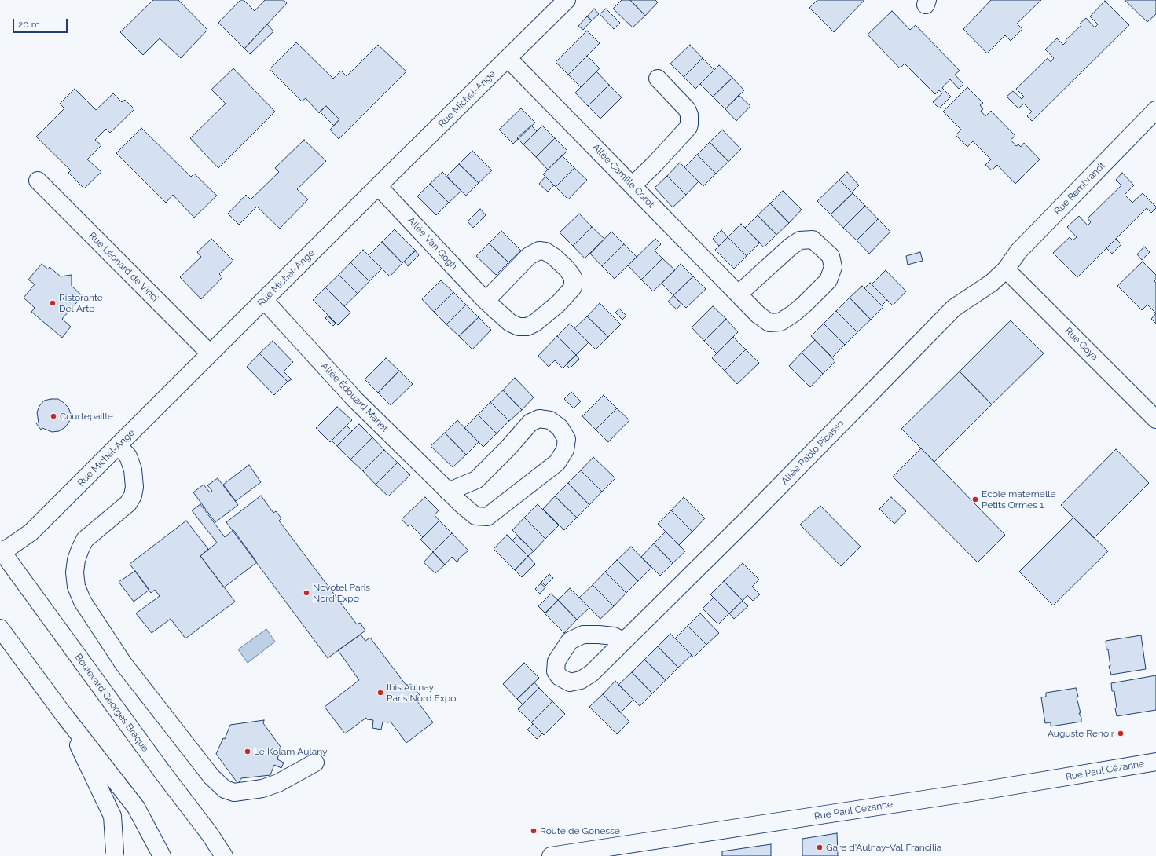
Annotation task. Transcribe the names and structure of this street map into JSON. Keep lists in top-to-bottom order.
{
  "streets": {
    "street": [
      "Rue Michel-Ange",
      "Allée Camille Corot",
      "Rue Rembrandt",
      "Allée Van Gogh",
      "Rue Léonard de Vinci",
      "Rue Goya",
      "Allée Édouard Manet",
      "Allée Pablo Picasso",
      "Boulevard Georges Braque",
      "Rue Paul Cézanne"
    ]
  },
  "crossings": [
    ["Rue Michel-Ange", "Allée Camille Corot"],
    ["Rue Michel-Ange", "Allée Van Gogh"],
    ["Rue Michel-Ange", "Rue Léonard de Vinci"],
    ["Rue Michel-Ange", "Allée Édouard Manet"],
    ["Rue Michel-Ange", "Boulevard Georges Braque"],
    ["Rue Rembrandt", "Rue Goya"],
    ["Rue Rembrandt", "Allée Pablo Picasso"],
    ["Rue Goya", "Allée Pablo Picasso"]
  ],
  "places": [
    "Ristorante Del Arte",
    "Courtepaille",
    "École maternelle Petits Ormes 1",
    "Novotel Paris Nord Expo",
    "Ibis Aulnay Paris Nord Expo",
    "Auguste Renoir",
    "Le Kolam Aulany",
    "Route de Gonesse",
    "Gare d'Aulnay-Val Francilia"
  ],
  "scale_bar": "20 m"
}
